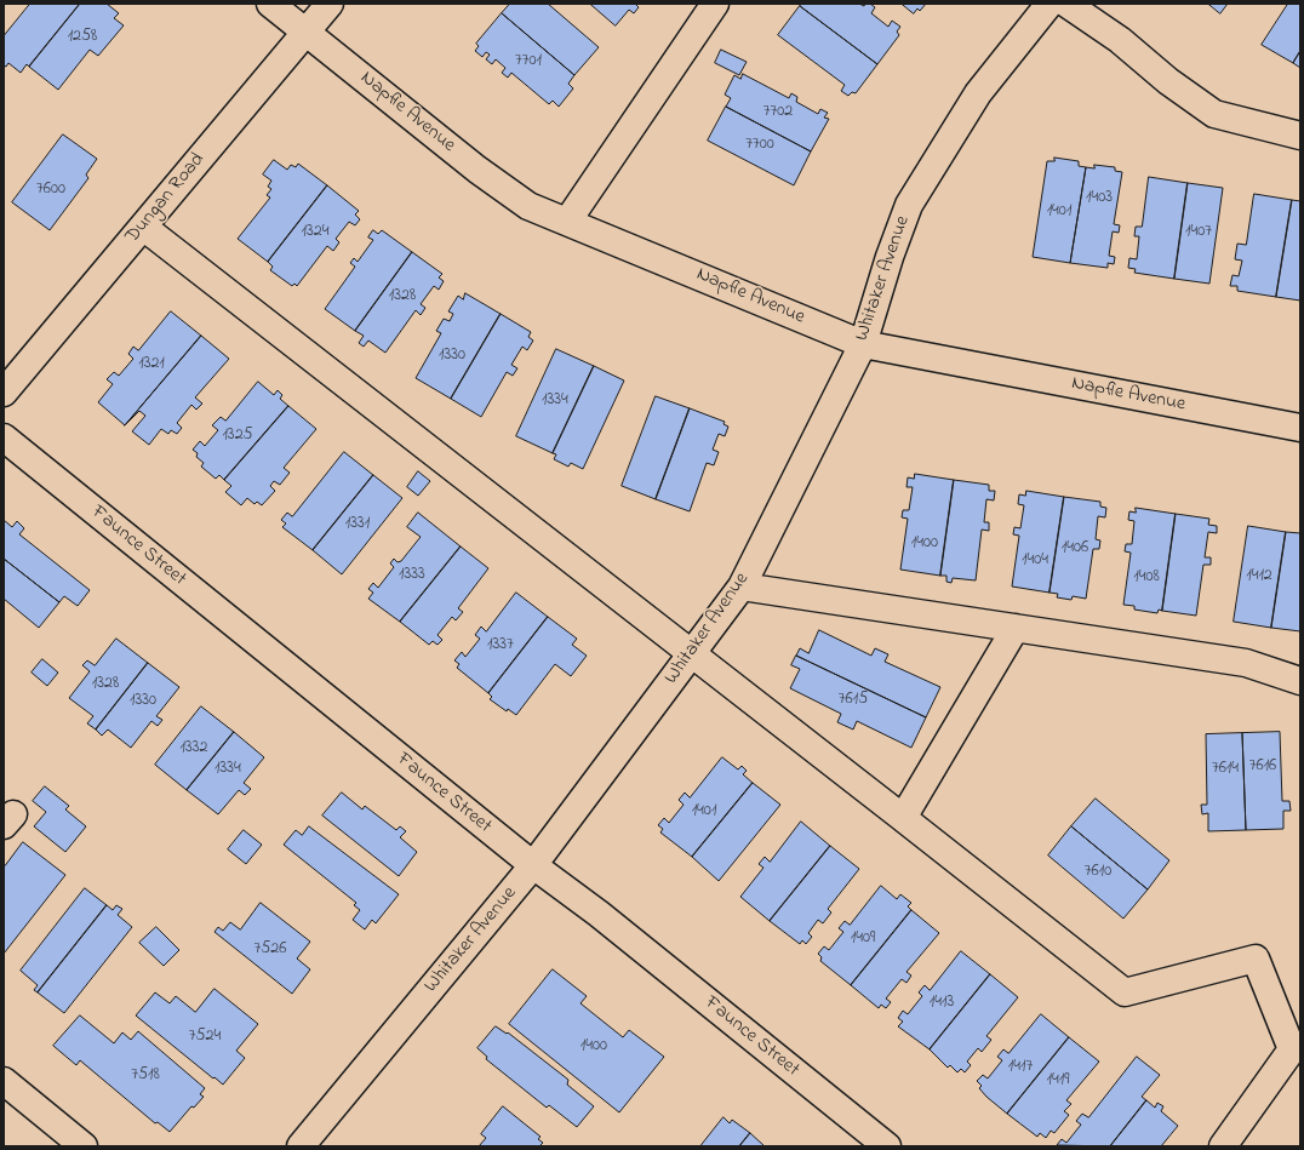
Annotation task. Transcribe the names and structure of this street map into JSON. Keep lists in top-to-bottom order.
{
  "streets": {
    "street": [
      "Napfle Avenue",
      "Dungan Road",
      "Whitaker Avenue",
      "Faunce Street"
    ]
  },
  "crossings": [
    ["Napfle Avenue", "Dungan Road"],
    ["Napfle Avenue", "Whitaker Avenue"],
    ["Whitaker Avenue", "Faunce Street"]
  ],
  "house_numbers": [
    "1258",
    "7701",
    "7702",
    "7700",
    "7600",
    "1403",
    "1401",
    "1324",
    "1407",
    "1328",
    "1330",
    "1321",
    "1334",
    "1325",
    "1331",
    "1400",
    "1406",
    "1404",
    "1333",
    "1412",
    "1408",
    "1337",
    "1328",
    "7615",
    "1330",
    "1332",
    "7616",
    "1334",
    "7614",
    "1401",
    "7610",
    "1409",
    "7526",
    "1413",
    "7524",
    "1400",
    "1417",
    "7518",
    "1419"
  ]
}
